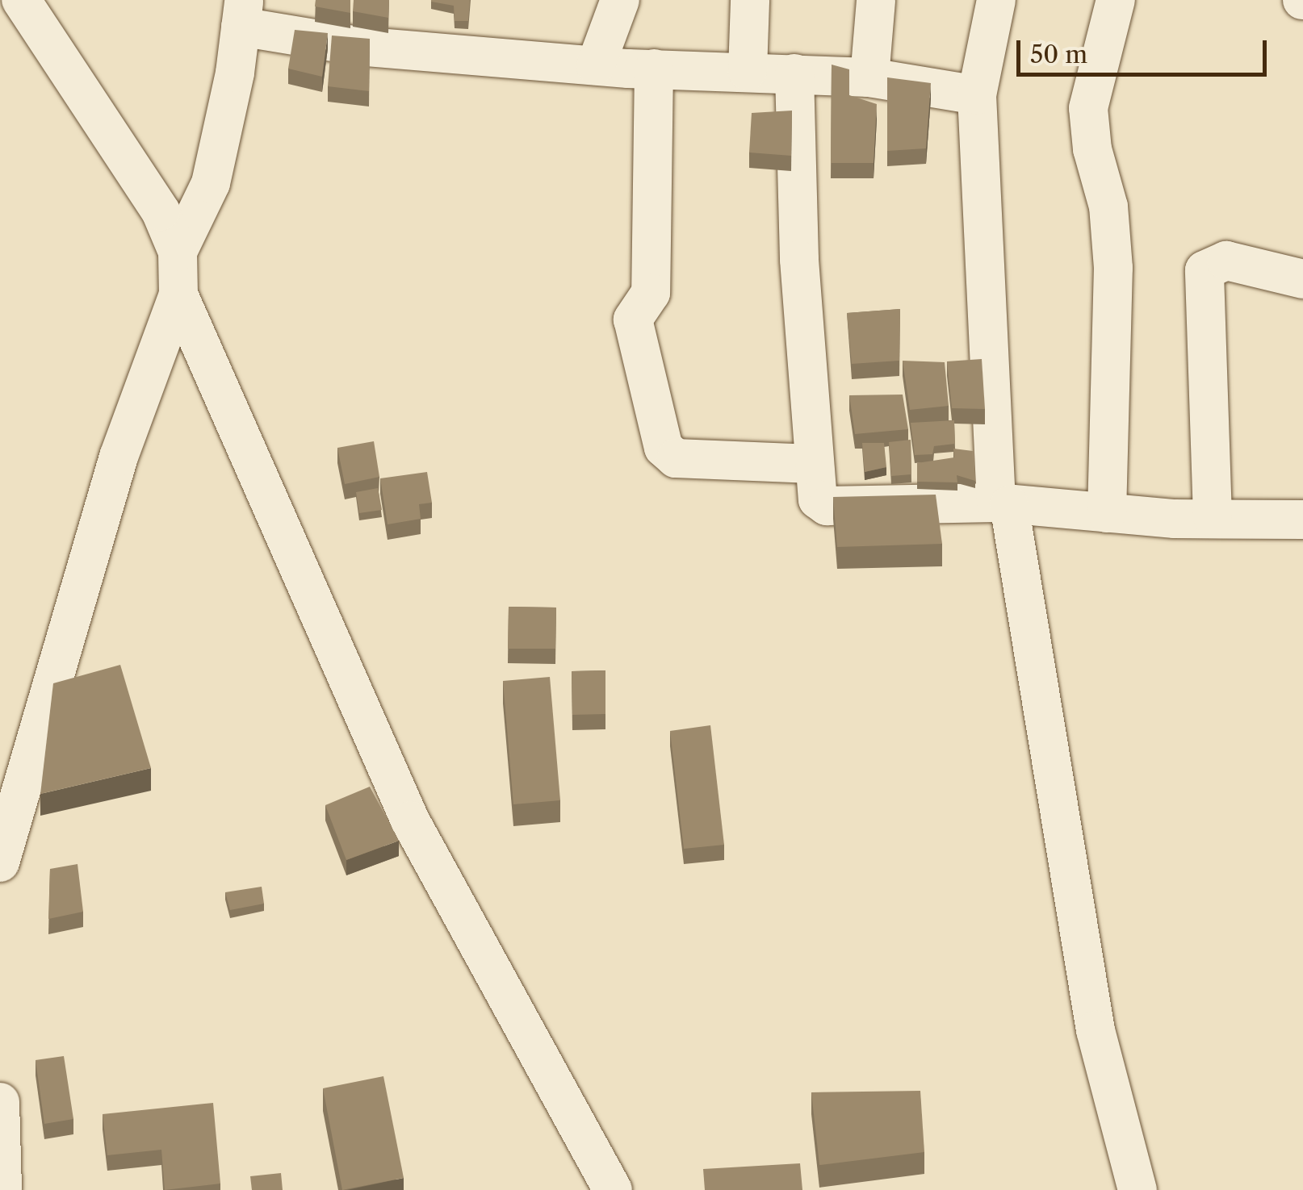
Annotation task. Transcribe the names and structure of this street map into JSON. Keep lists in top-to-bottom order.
{
  "scale_bar": "50 m"
}
